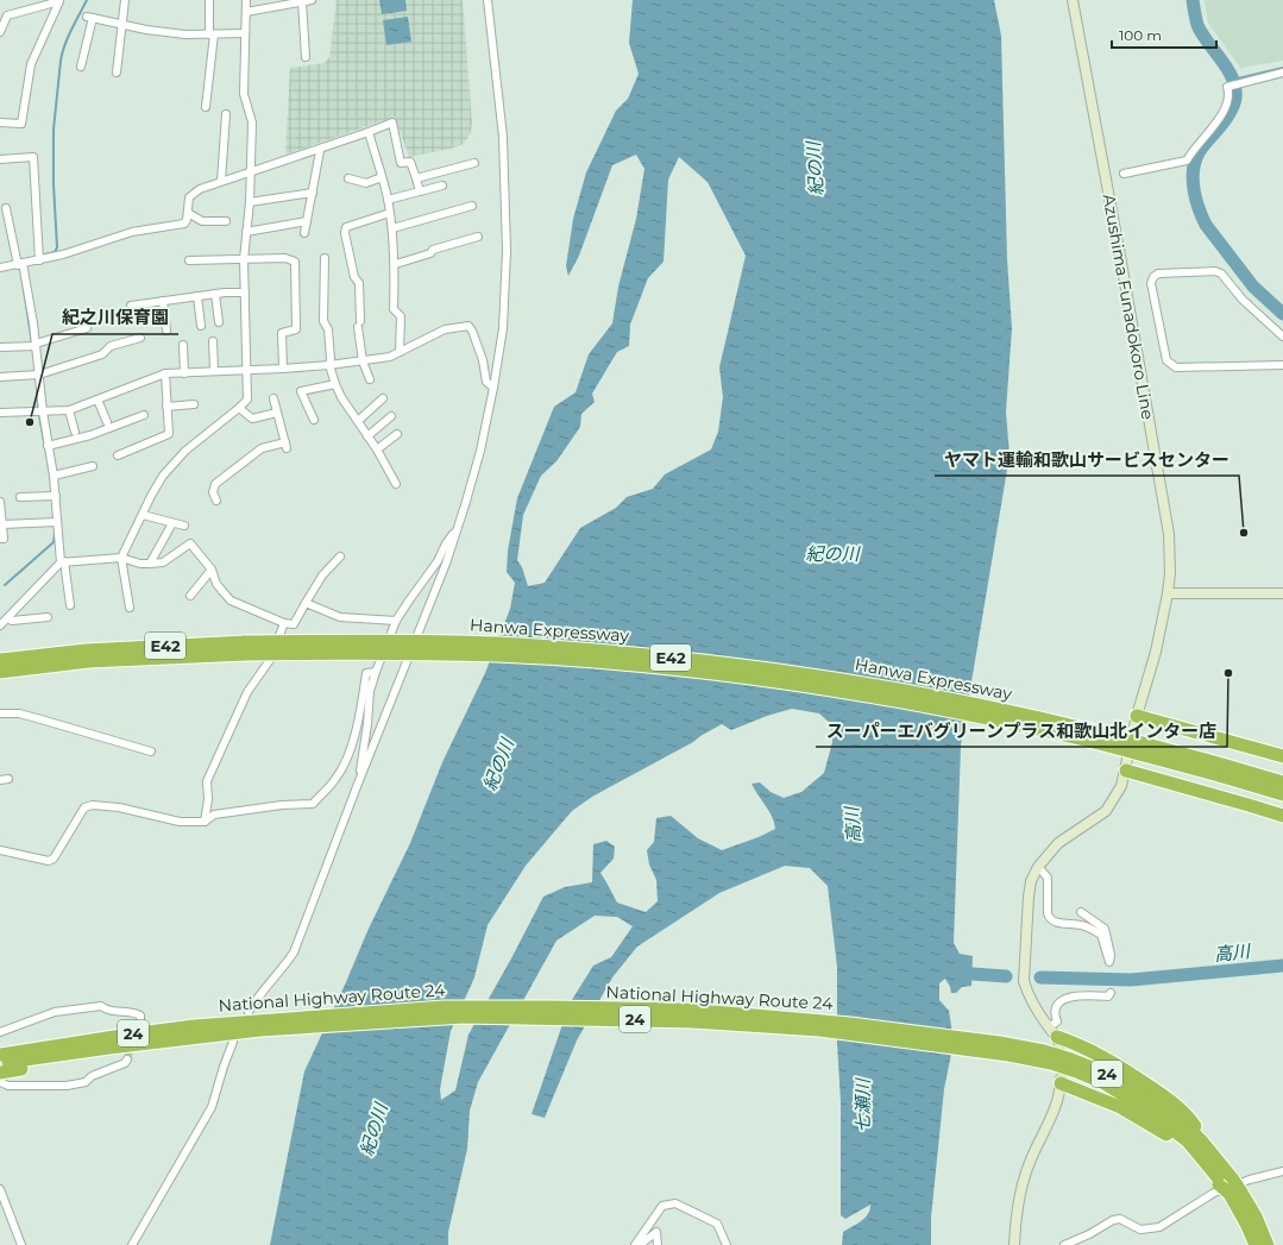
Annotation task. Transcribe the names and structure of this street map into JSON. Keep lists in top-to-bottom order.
{
  "streets": {
    "highway": [
      "Hanwa Expressway",
      "E42",
      "National Highway Route 24",
      "24"
    ],
    "main road": ["Azushima Funadokoro Line"]
  },
  "crossings": [
    ["Azushima Funadokoro Line", "24"],
    ["National Highway Route 24", "24"]
  ],
  "water": ["紀の川", "高川", "七瀬川"],
  "places": ["紀之川保育園", "ヤマト運輸和歌山サービスセンター", "スーパーエバグリーンプラス和歌山北インター店"],
  "scale_bar": "100 m"
}
